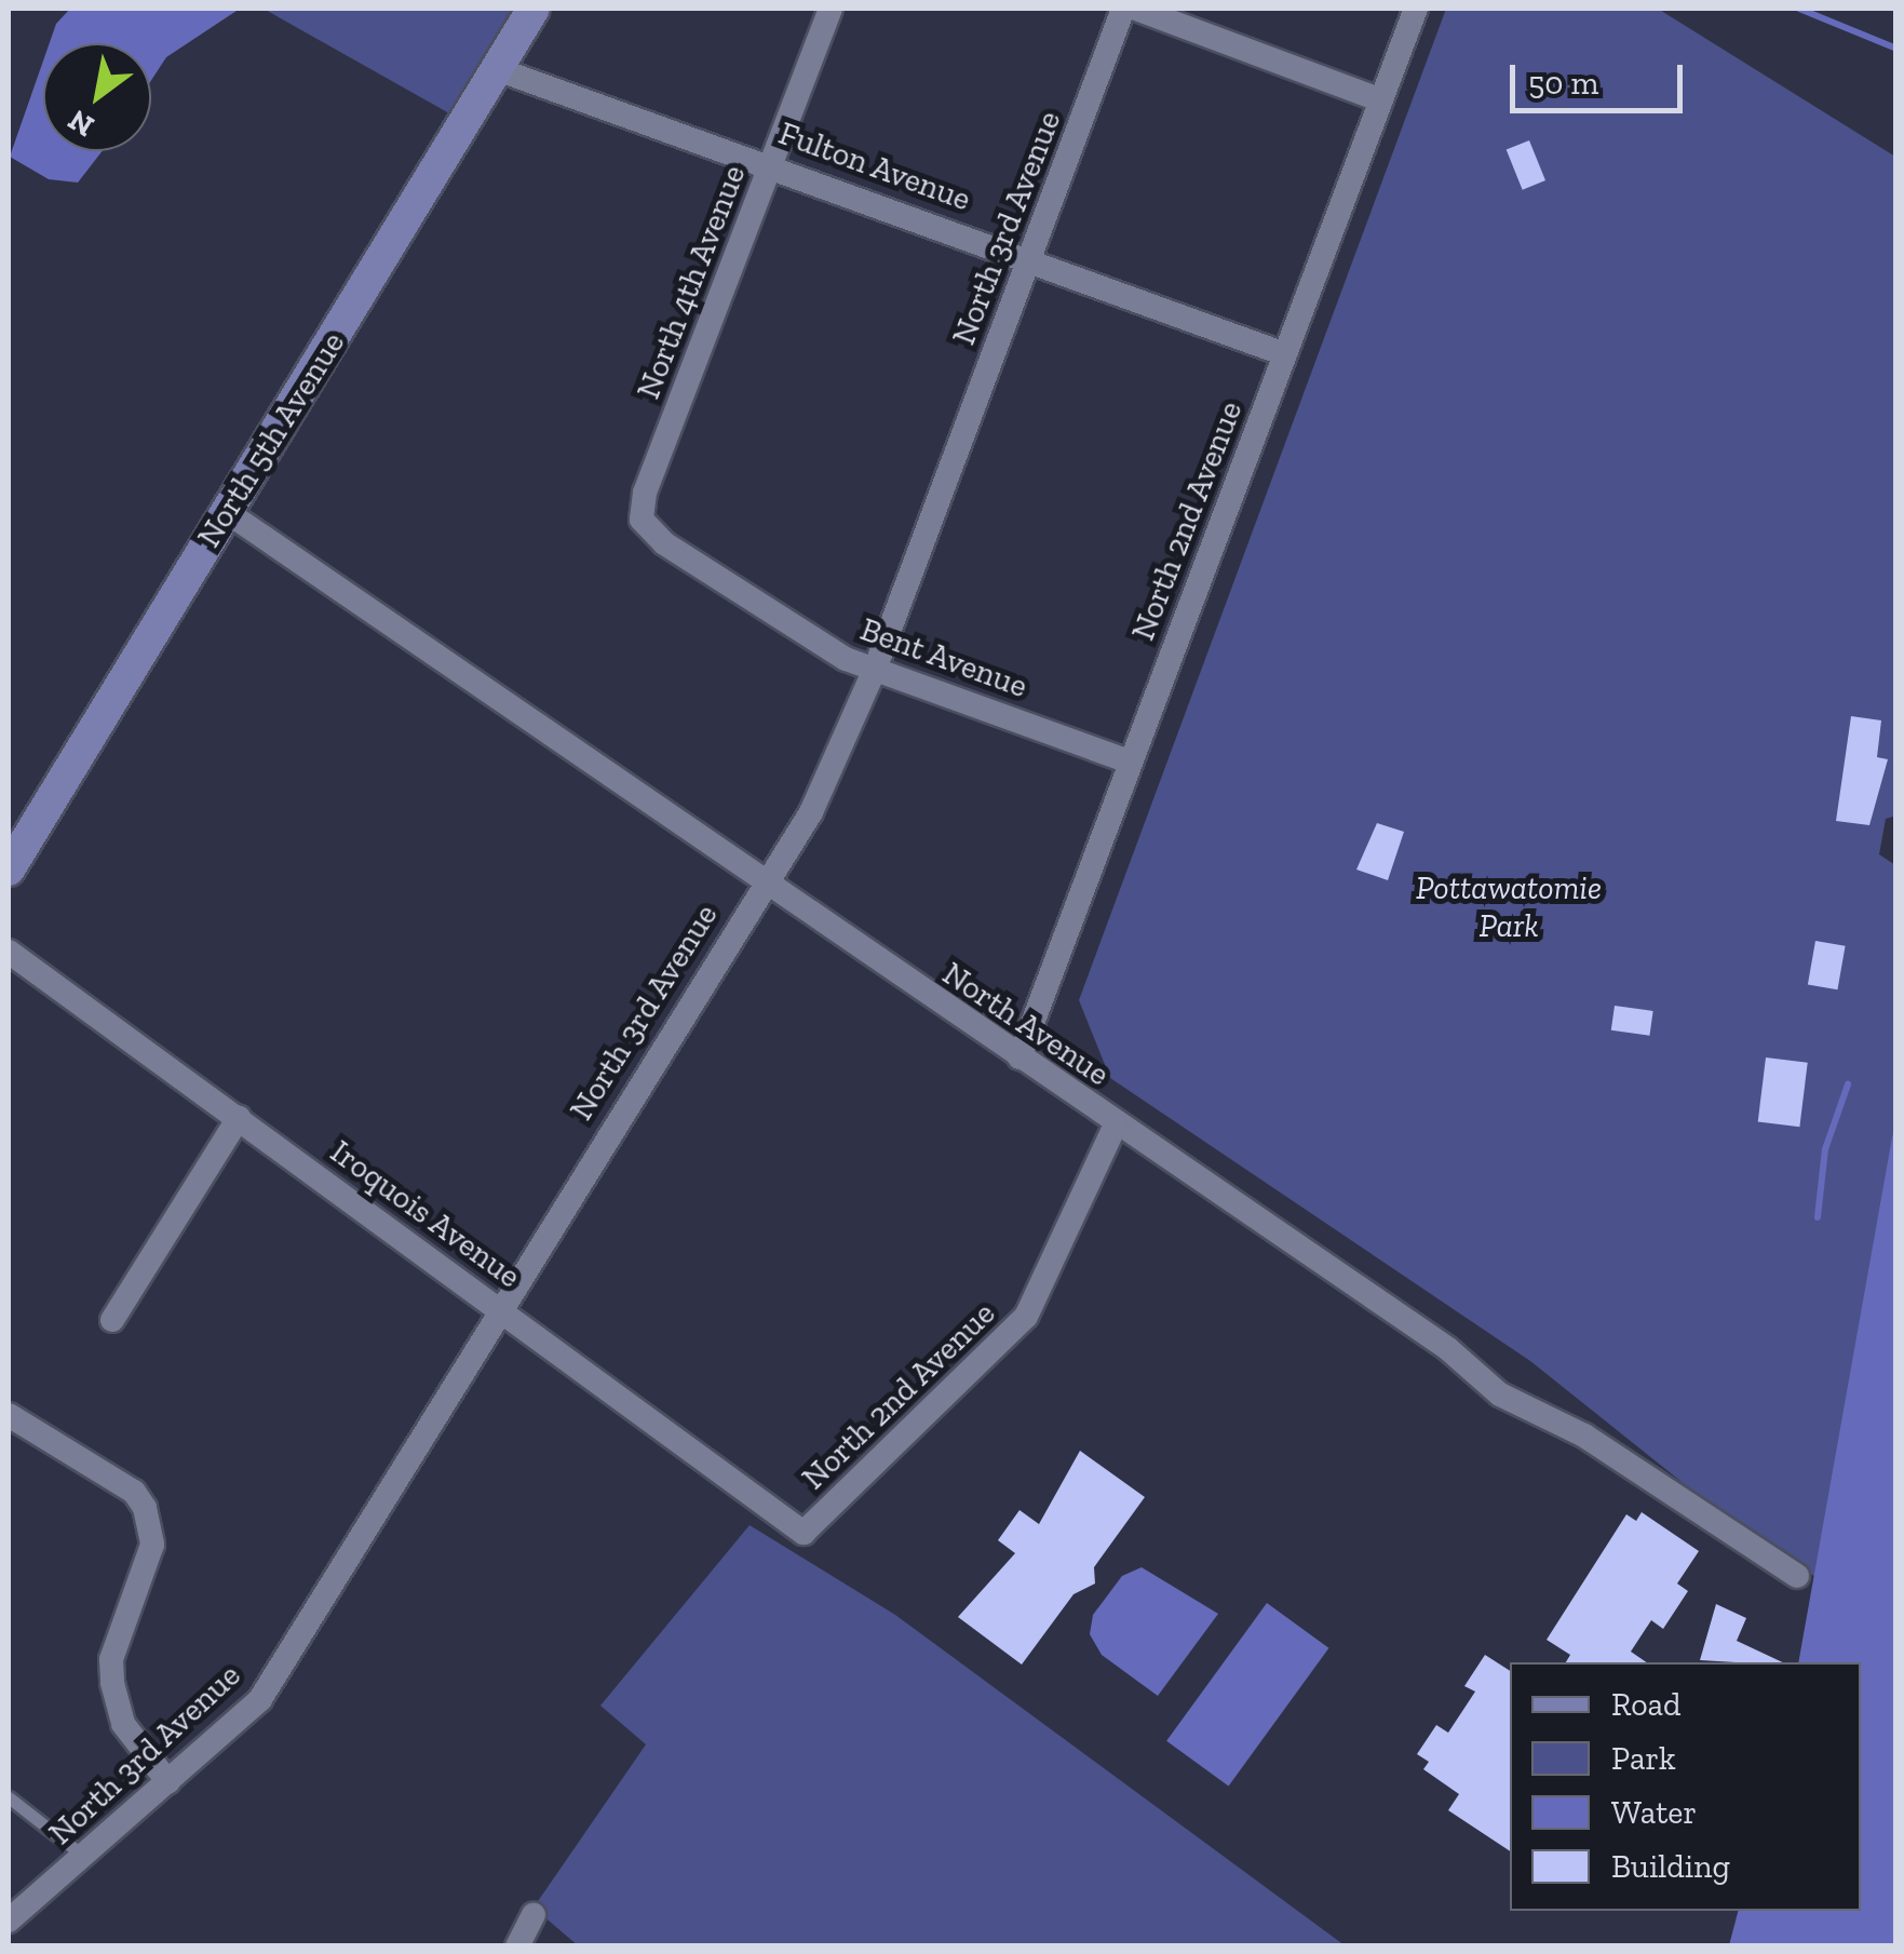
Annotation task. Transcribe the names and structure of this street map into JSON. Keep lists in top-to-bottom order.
{
  "streets": {
    "main road": ["North 5th Avenue"],
    "street": [
      "Fulton Avenue",
      "North 3rd Avenue",
      "North 4th Avenue",
      "North 2nd Avenue",
      "Bent Avenue",
      "North Avenue",
      "Iroquois Avenue"
    ]
  },
  "crossings": [
    ["Fulton Avenue", "North 3rd Avenue"],
    ["Fulton Avenue", "North 4th Avenue"],
    ["Fulton Avenue", "North 5th Avenue"],
    ["Fulton Avenue", "North 2nd Avenue"],
    ["North 3rd Avenue", "Bent Avenue"],
    ["North 3rd Avenue", "North Avenue"],
    ["North 3rd Avenue", "Iroquois Avenue"],
    ["North 4th Avenue", "Bent Avenue"],
    ["North 5th Avenue", "North Avenue"],
    ["North 2nd Avenue", "Bent Avenue"],
    ["North 2nd Avenue", "North Avenue"],
    ["North 2nd Avenue", "Iroquois Avenue"]
  ],
  "parks": ["Pottawatomie Park"],
  "legend": [
    "Road",
    "Park",
    "Water",
    "Building"
  ],
  "scale_bar": "50 m",
  "north": "bottom left"
}
